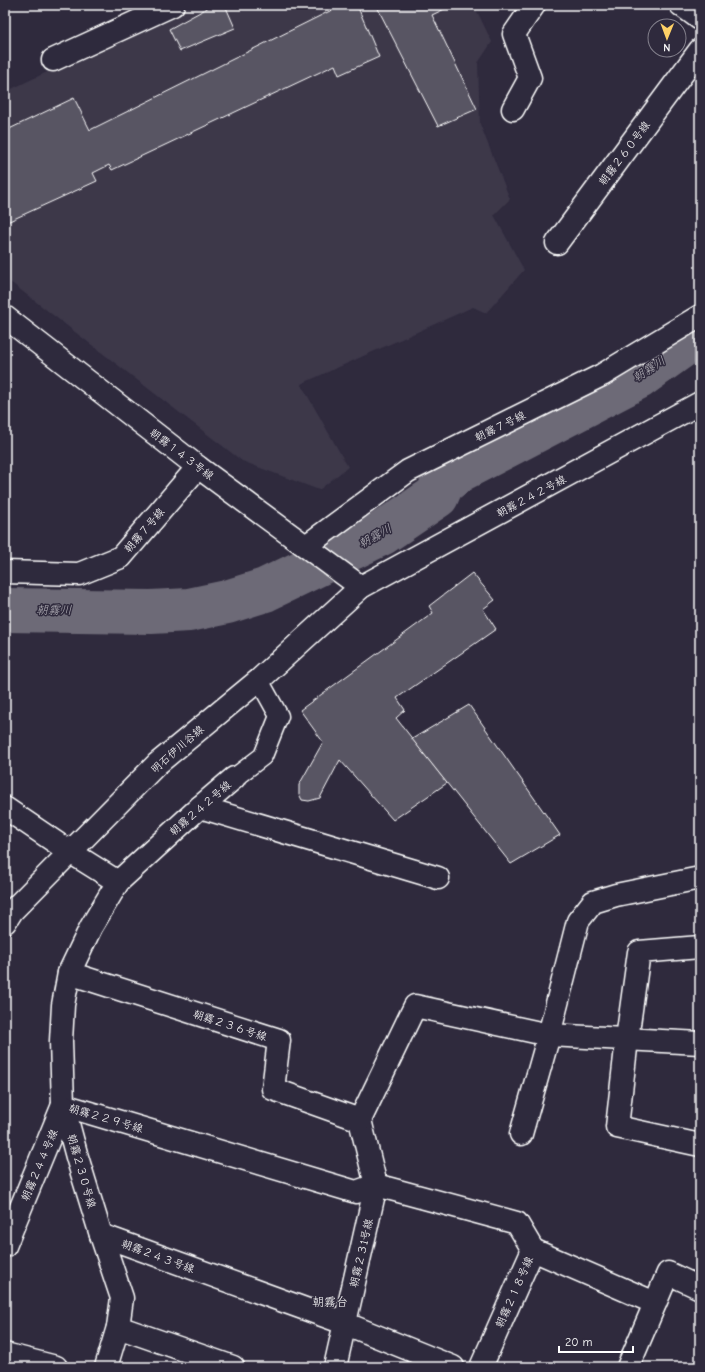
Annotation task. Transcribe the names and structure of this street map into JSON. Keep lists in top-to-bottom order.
{
  "streets": {
    "street": [
      "朝霧２６０号線",
      "朝霧７号線",
      "朝霧１４３号線",
      "朝霧２４２号線",
      "明石伊川谷線",
      "朝霧２３６号線",
      "朝霧２２９号線",
      "朝霧２４４号線",
      "朝霧２３０号線",
      "朝霧２３1号線",
      "朝霧２４３号線",
      "朝霧２１８号線"
    ]
  },
  "crossings": [
    ["朝霧７号線", "朝霧１４３号線"],
    ["朝霧１４３号線", "朝霧２４２号線"],
    ["朝霧１４３号線", "明石伊川谷線"],
    ["朝霧２４２号線", "明石伊川谷線"],
    ["朝霧２４２号線", "朝霧２２９号線"],
    ["朝霧２３６号線", "朝霧２２９号線"],
    ["朝霧２３６号線", "朝霧２３1号線"],
    ["朝霧２２９号線", "朝霧２４４号線"],
    ["朝霧２２９号線", "朝霧２３０号線"],
    ["朝霧２２９号線", "朝霧２３1号線"],
    ["朝霧２４４号線", "朝霧２３０号線"],
    ["朝霧２３０号線", "朝霧２４３号線"],
    ["朝霧２３1号線", "朝霧２４３号線"]
  ],
  "districts": ["朝霧台"],
  "water": ["朝霧川"],
  "scale_bar": "20 m",
  "north": "bottom"
}
